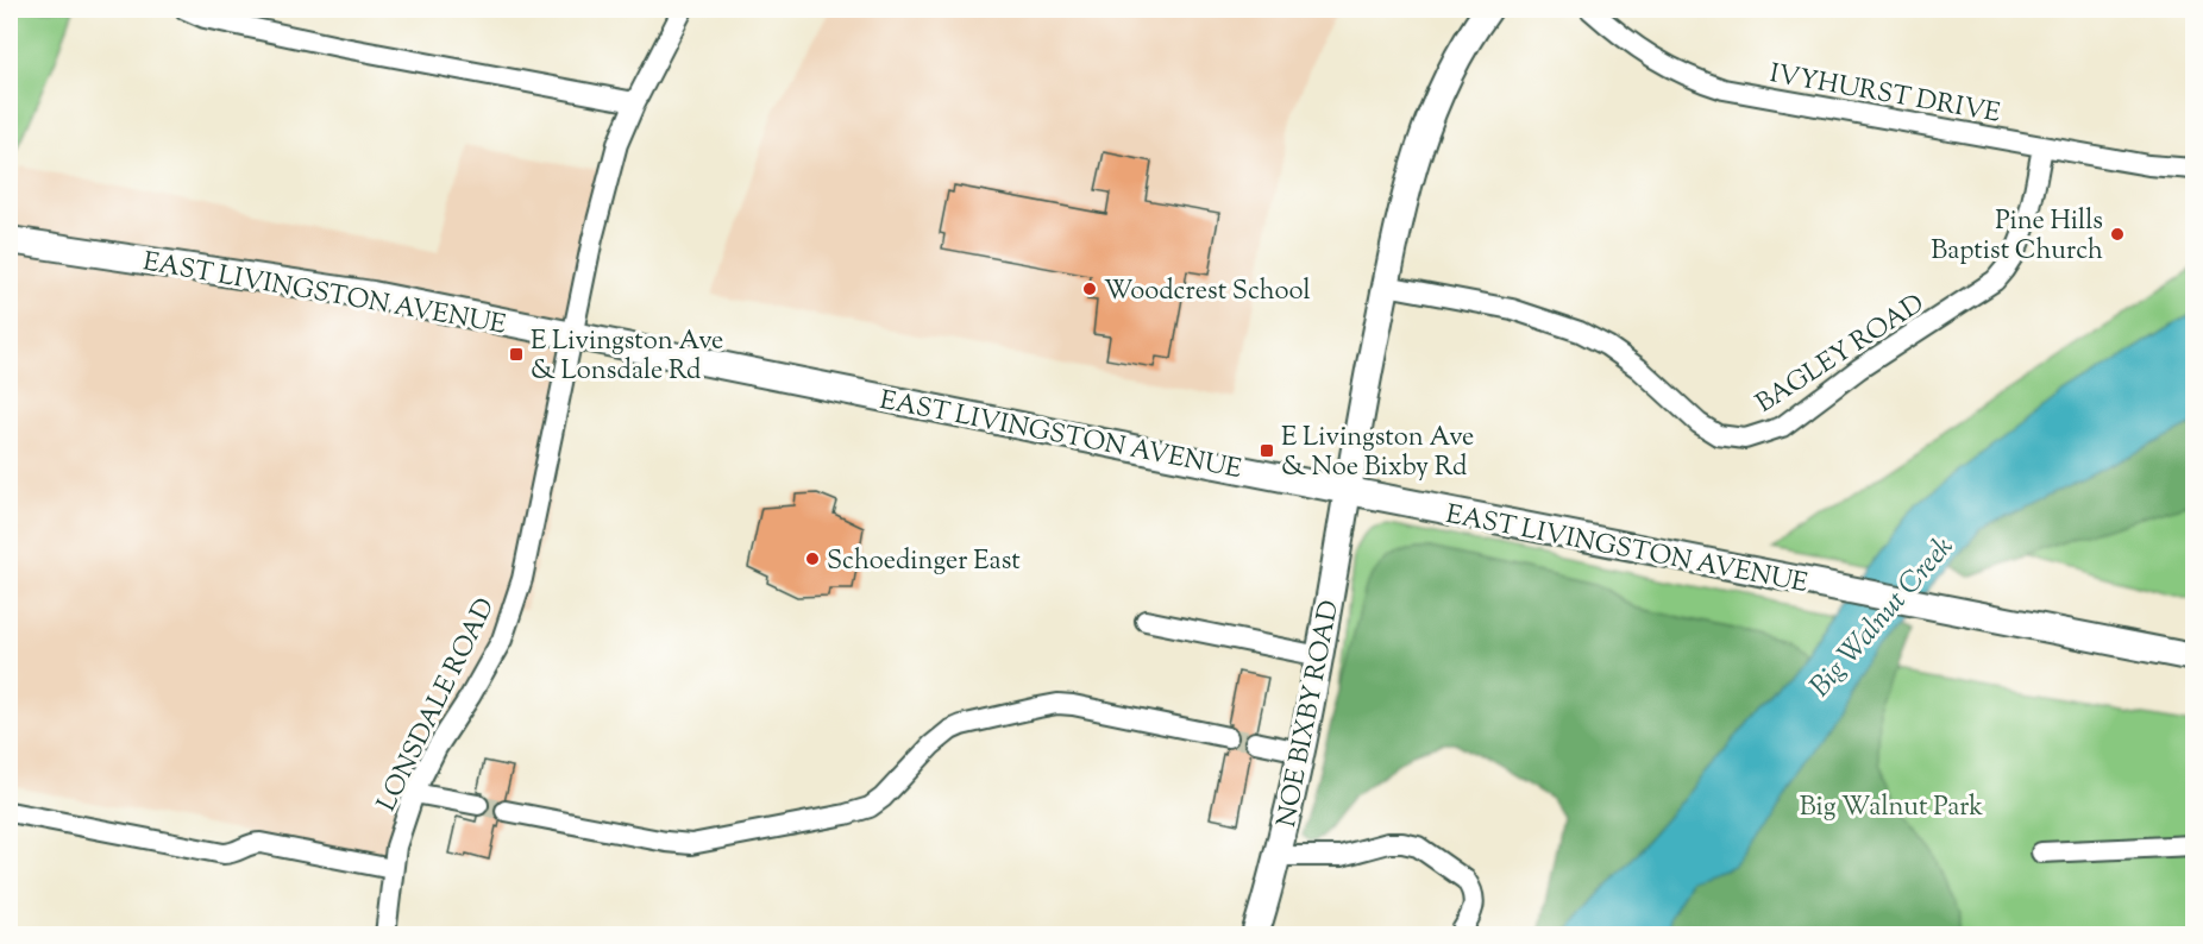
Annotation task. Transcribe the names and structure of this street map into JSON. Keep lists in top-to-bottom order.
{
  "streets": {
    "main road": ["EAST LIVINGSTON AVENUE", "NOE BIXBY ROAD"],
    "street": ["IVYHURST DRIVE", "BAGLEY ROAD", "LONSDALE ROAD"]
  },
  "crossings": [
    ["IVYHURST DRIVE", "BAGLEY ROAD"],
    ["EAST LIVINGSTON AVENUE", "LONSDALE ROAD"],
    ["EAST LIVINGSTON AVENUE", "NOE BIXBY ROAD"],
    ["BAGLEY ROAD", "NOE BIXBY ROAD"]
  ],
  "water": ["Big Walnut Creek"],
  "parks": ["Big Walnut Park"],
  "places": {
    "other": ["Pine Hills Baptist Church", "Woodcrest School", "Schoedinger East"],
    "transit": ["E Livingston Ave & Lonsdale Rd", "E Livingston Ave & Noe Bixby Rd"]
  }
}
